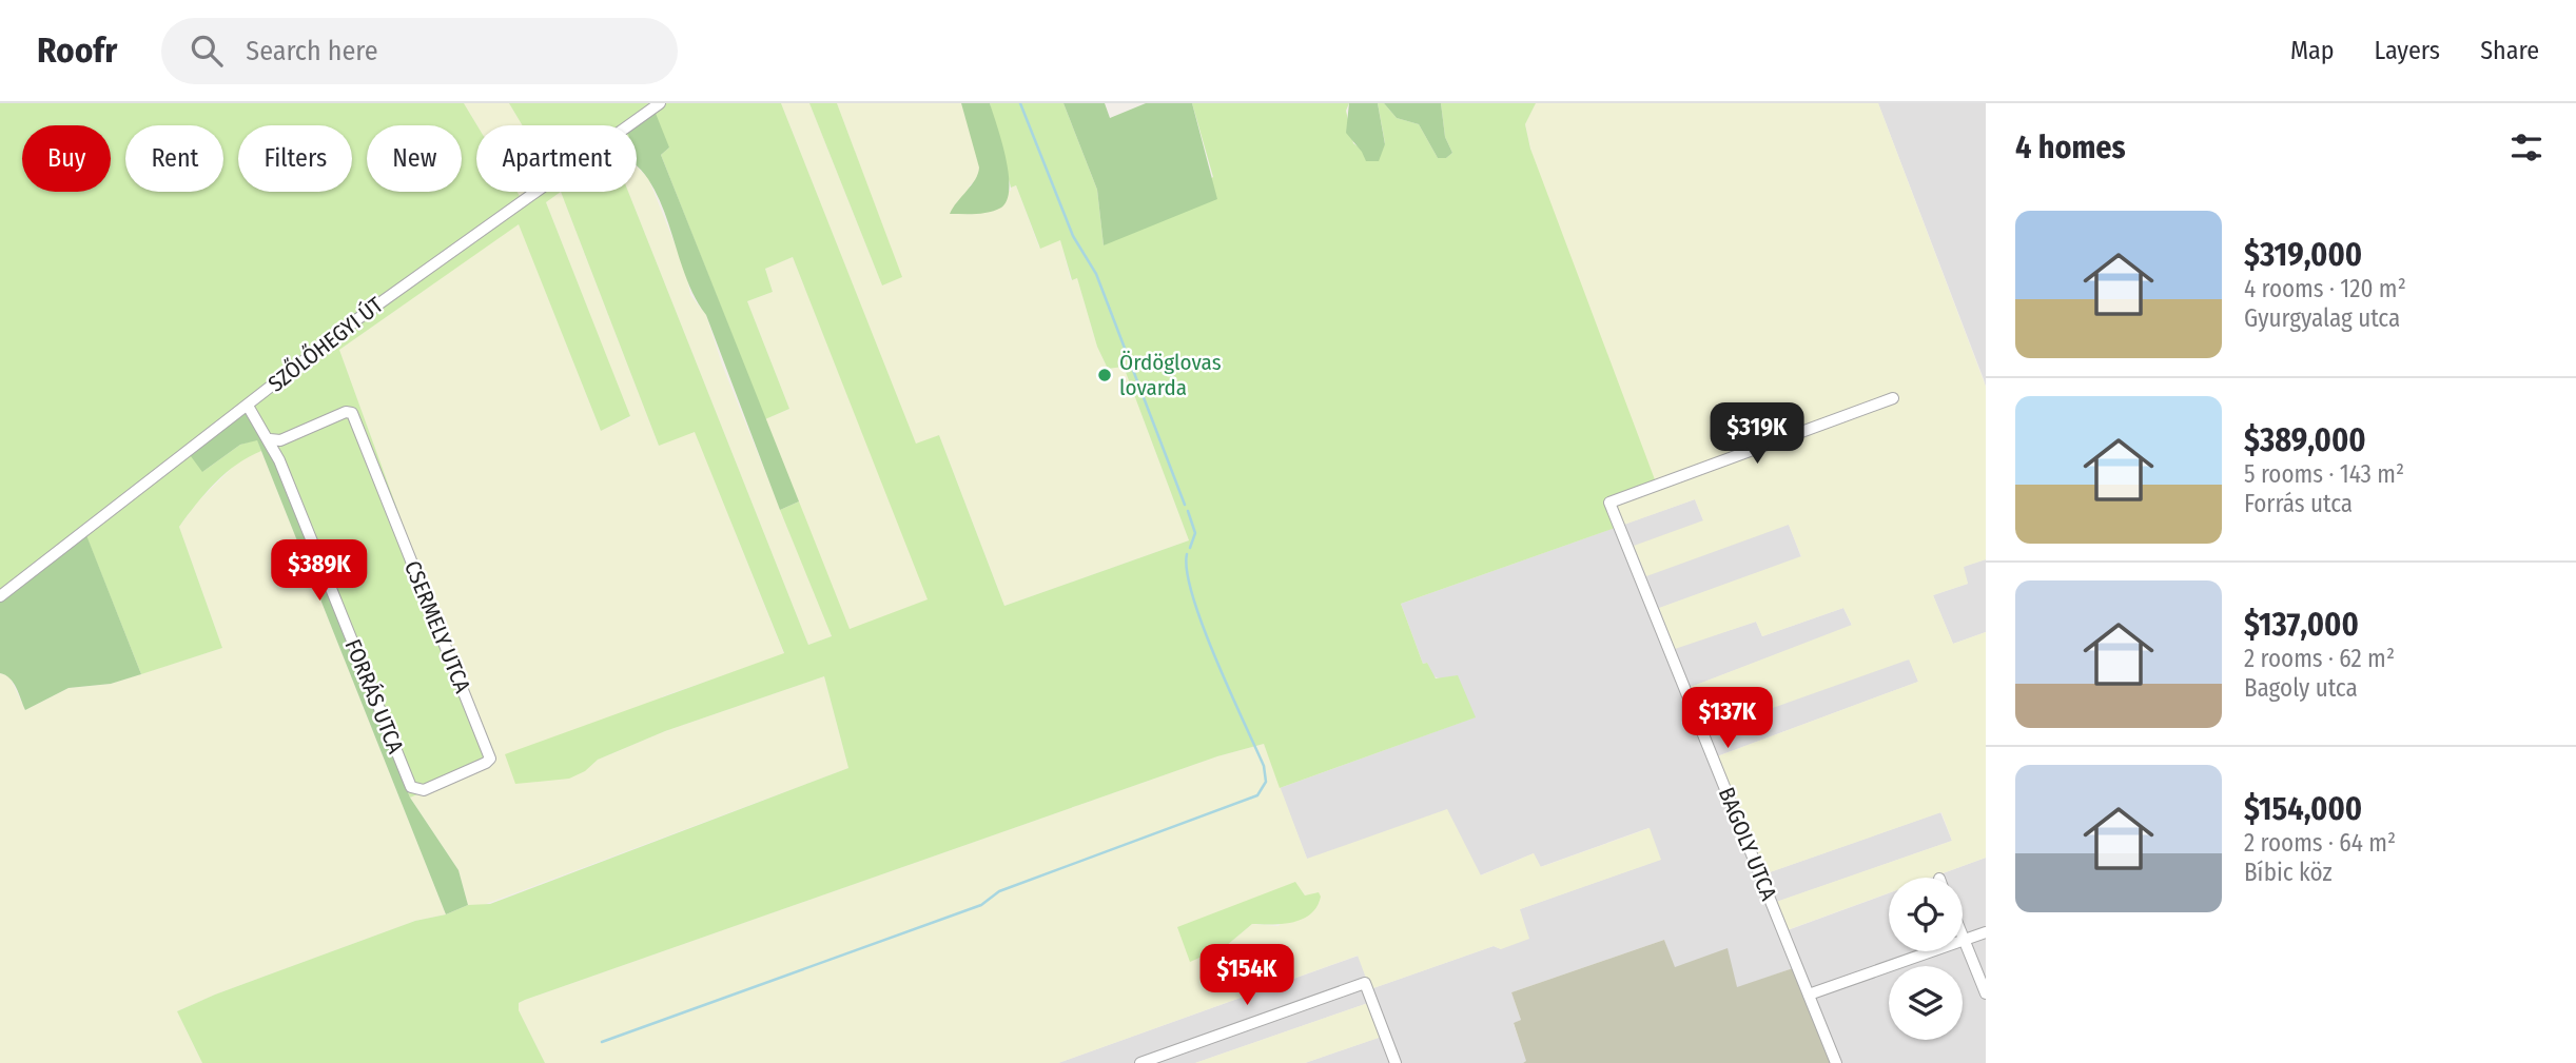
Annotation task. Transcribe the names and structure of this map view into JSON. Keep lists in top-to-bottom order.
{
  "streets": {
    "street": [
      "SZŐLŐHEGYI ÚT",
      "CSERMELY UTCA",
      "FORRÁS UTCA",
      "BAGOLY UTCA"
    ]
  },
  "crossings": [
    ["SZŐLŐHEGYI ÚT", "FORRÁS UTCA"],
    ["CSERMELY UTCA", "FORRÁS UTCA"]
  ],
  "places": ["Ördöglovas lovarda"],
  "page": {
    "header": "Roofr",
    "search": "Search here",
    "nav": ["Map", "Layers", "Share"],
    "heading": "4 homes",
    "chip": [
      "Buy",
      "Rent",
      "Filters",
      "New",
      "Apartment"
    ],
    "list": [
      {
        "name": "$319,000",
        "note": "4 rooms · 120 m² · Gyurgyalag utca"
      },
      {
        "name": "$389,000",
        "note": "5 rooms · 143 m² · Forrás utca"
      },
      {
        "name": "$137,000",
        "note": "2 rooms · 62 m² · Bagoly utca"
      },
      {
        "name": "$154,000",
        "note": "2 rooms · 64 m² · Bíbic köz"
      }
    ],
    "price": [
      "$319K",
      "$389K",
      "$137K",
      "$154K"
    ]
  }
}
